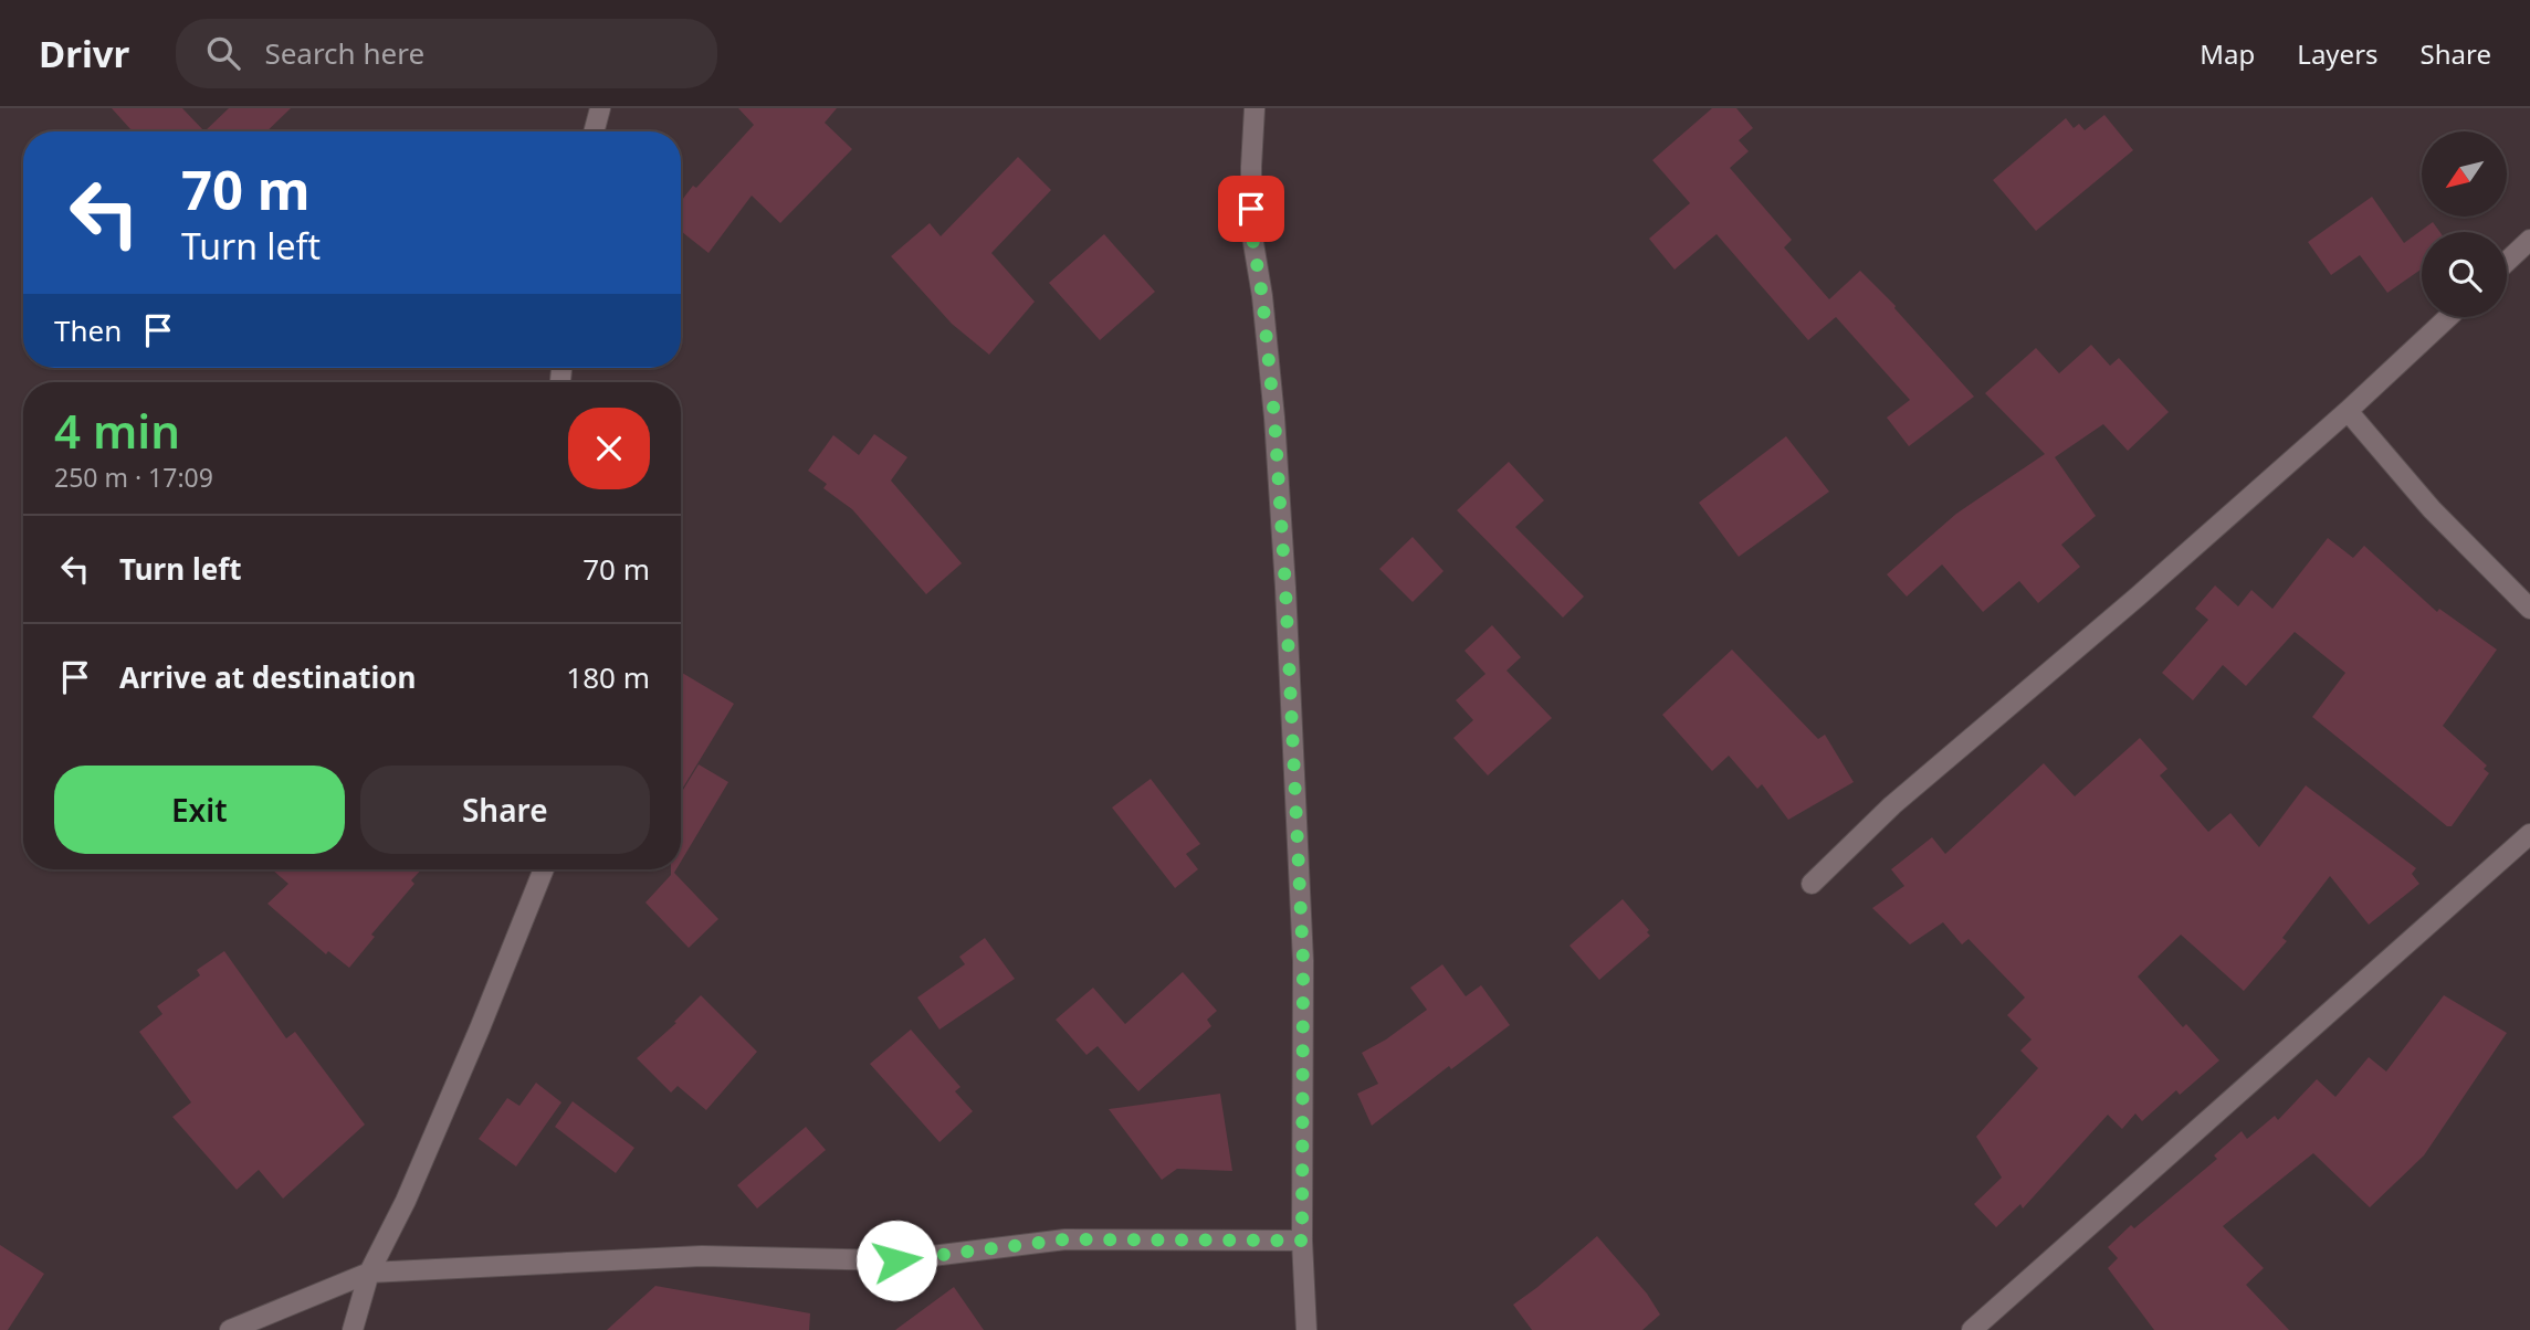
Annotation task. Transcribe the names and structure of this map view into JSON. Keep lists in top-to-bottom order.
{
  "north": "bottom left",
  "page": {
    "header": "Drivr",
    "search": "Search here",
    "nav": ["Map", "Layers", "Share"],
    "turn": ["70 m", "Turn left"],
    "then": "Then",
    "heading": ["4 min", "250 m · 17:09"],
    "list": [
      {
        "name": "Turn left",
        "value": "70 m"
      },
      {
        "name": "Arrive at destination",
        "value": "180 m"
      }
    ],
    "buttons": ["Exit", "Share"]
  }
}
